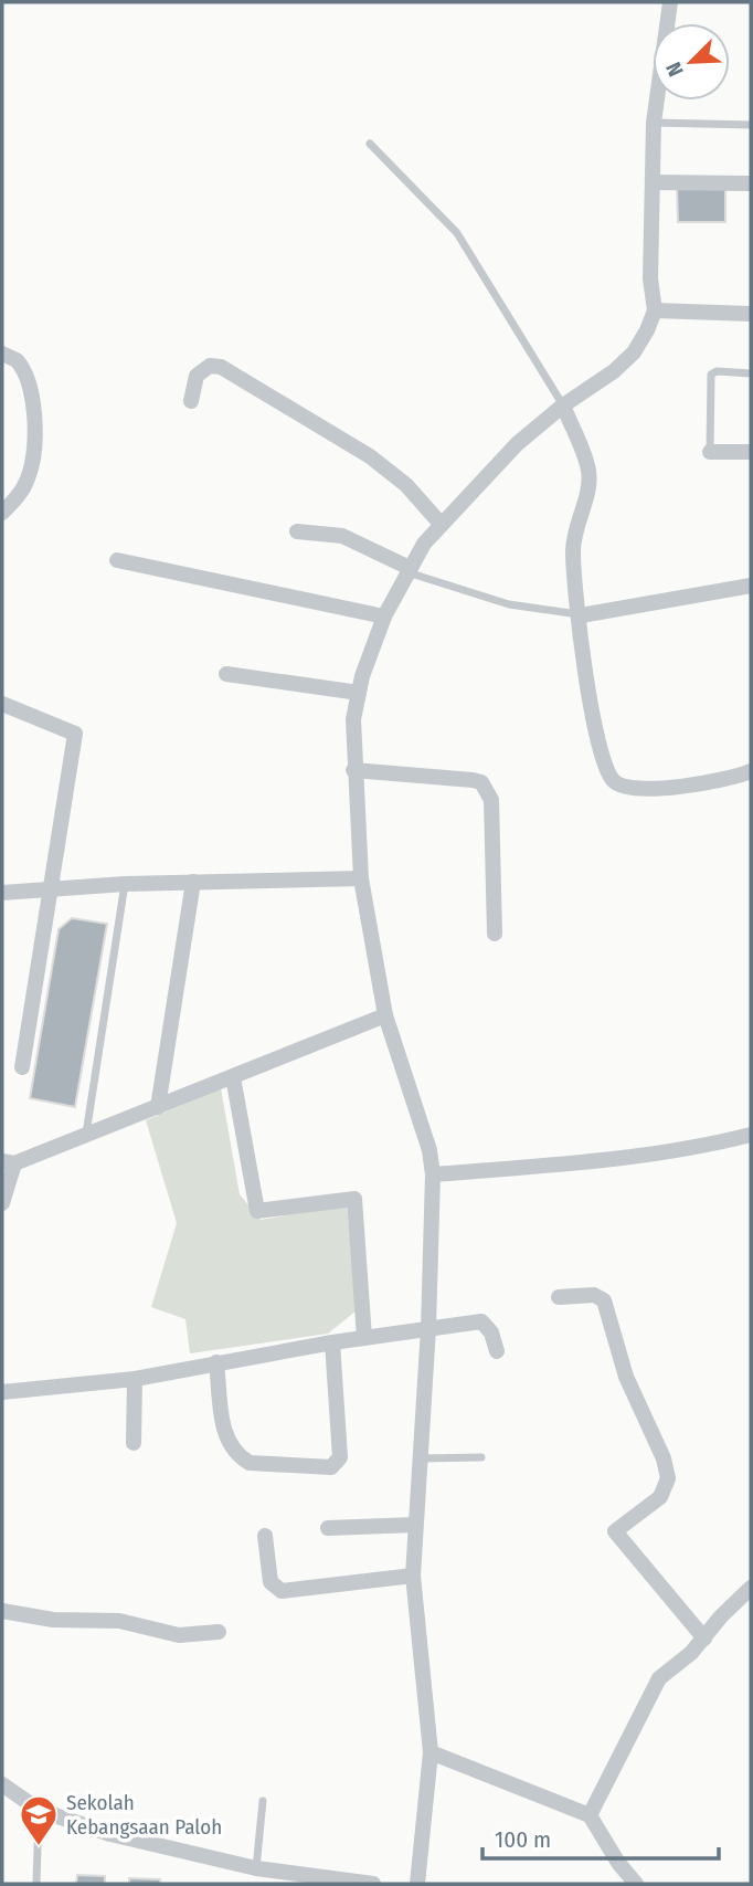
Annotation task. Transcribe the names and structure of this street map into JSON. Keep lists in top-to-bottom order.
{
  "places": {
    "school or university": ["Sekolah Kebangsaan Paloh"]
  },
  "scale_bar": "100 m",
  "north": "bottom left"
}
